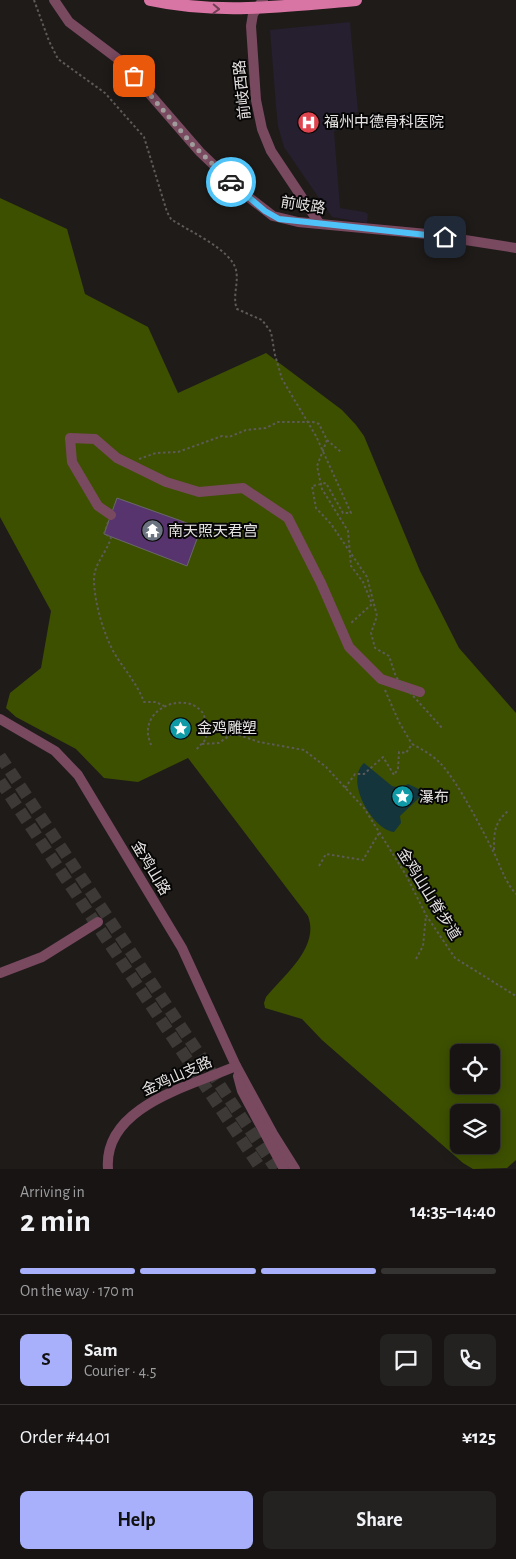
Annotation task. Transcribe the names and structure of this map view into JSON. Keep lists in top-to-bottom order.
{
  "streets": {
    "street": [
      "前岐西路",
      "前岐路",
      "金鸡山路",
      "金鸡山支路"
    ],
    "path": ["金鸡山山脊步道"]
  },
  "crossings": [
    ["前岐西路", "前岐路"],
    ["金鸡山路", "金鸡山支路"]
  ],
  "places": {
    "hospital": ["福州中德骨科医院"],
    "temple": ["南天照天君宫"],
    "place": ["金鸡雕塑", "瀑布"]
  },
  "page": {
    "heading": ["2 min", "Arriving in", "14:35–14:40"],
    "panel": [
      "Sam",
      "Courier · 4.5",
      "Order #4401",
      "¥125"
    ],
    "bar": "On the way · 170 m",
    "round": "S",
    "buttons": ["Help", "Share"]
  }
}
